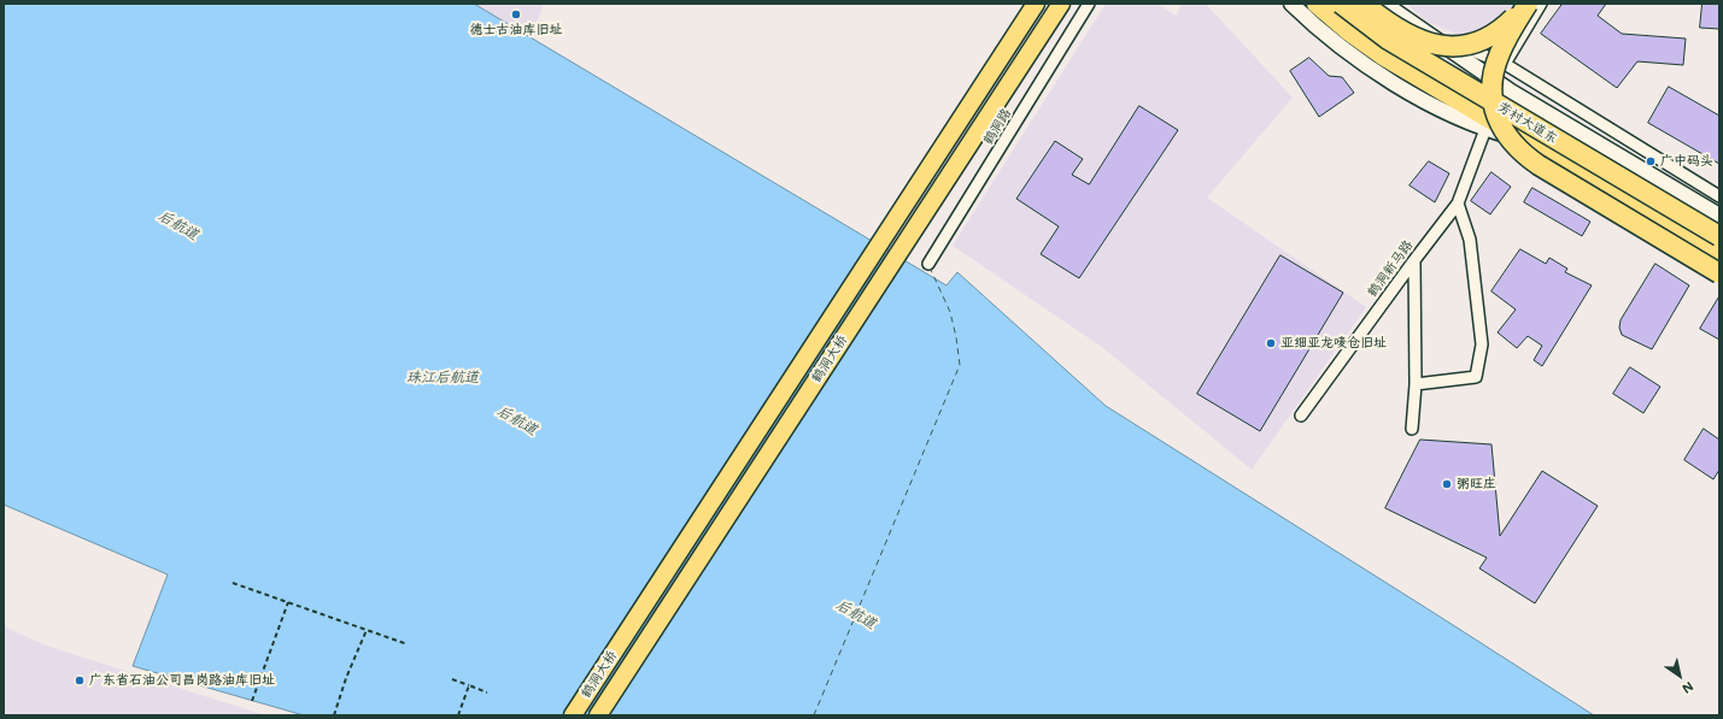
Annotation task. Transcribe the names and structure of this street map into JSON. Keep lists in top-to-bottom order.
{
  "streets": {
    "highway": ["芳村大道东"],
    "main road": ["鹤洞大桥"],
    "street": ["鹤洞路", "鹤洞新马路"]
  },
  "crossings": [
    ["芳村大道东", "鹤洞新马路"]
  ],
  "water": ["后航道", "珠江后航道"],
  "places": [
    "德士古油库旧址",
    "广中码头",
    "亚细亚龙唛仓旧址",
    "粥旺庄",
    "广东省石油公司昌岗路油库旧址"
  ],
  "north": "bottom right"
}
